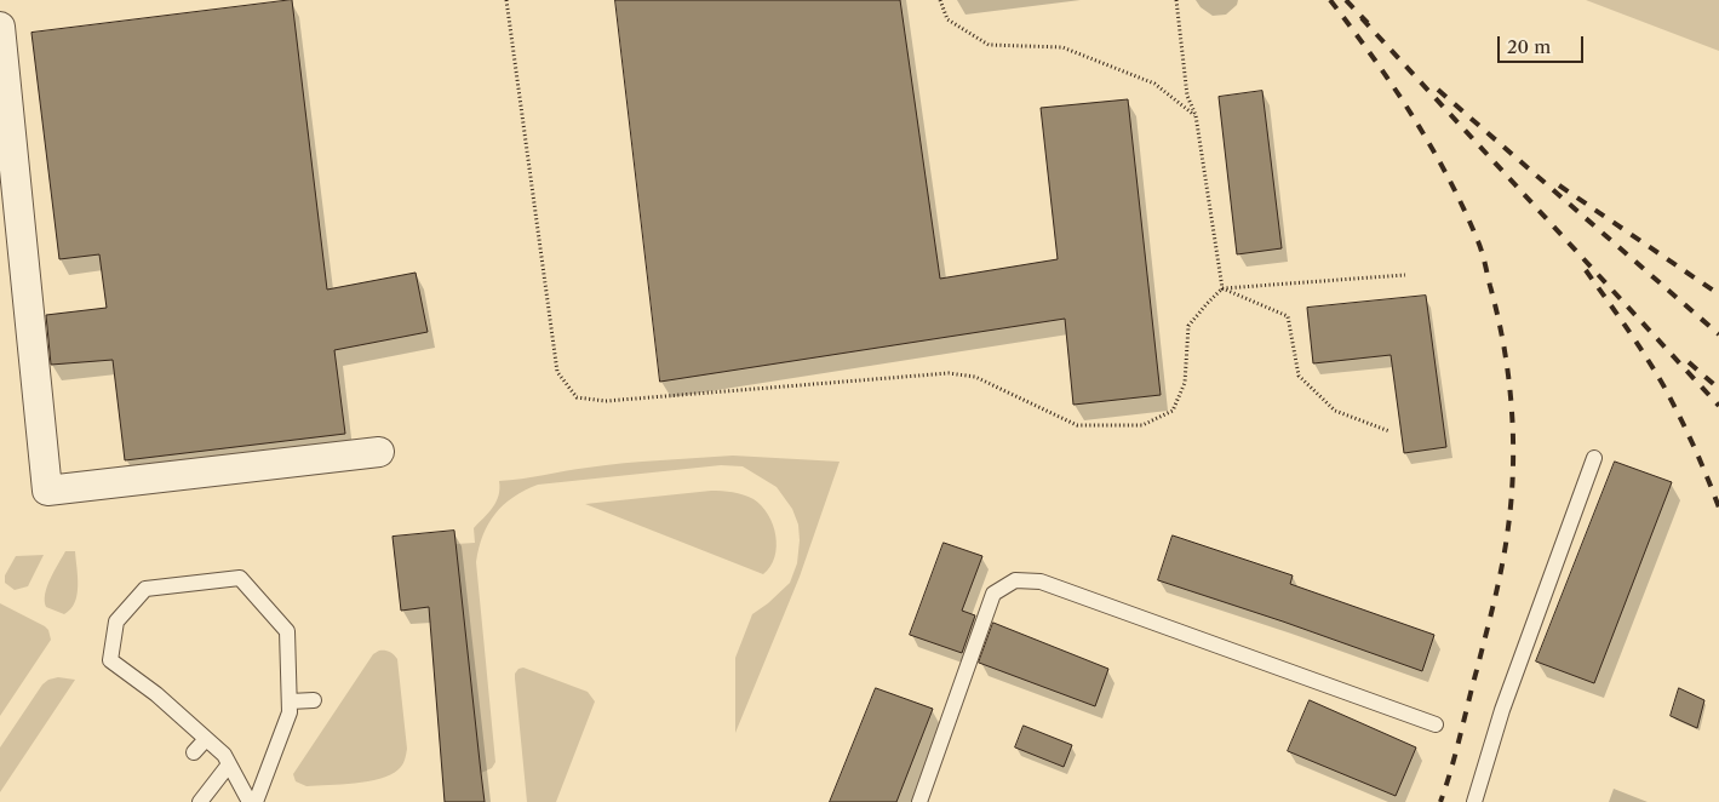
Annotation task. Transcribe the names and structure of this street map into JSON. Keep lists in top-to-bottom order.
{
  "scale_bar": "20 m"
}
